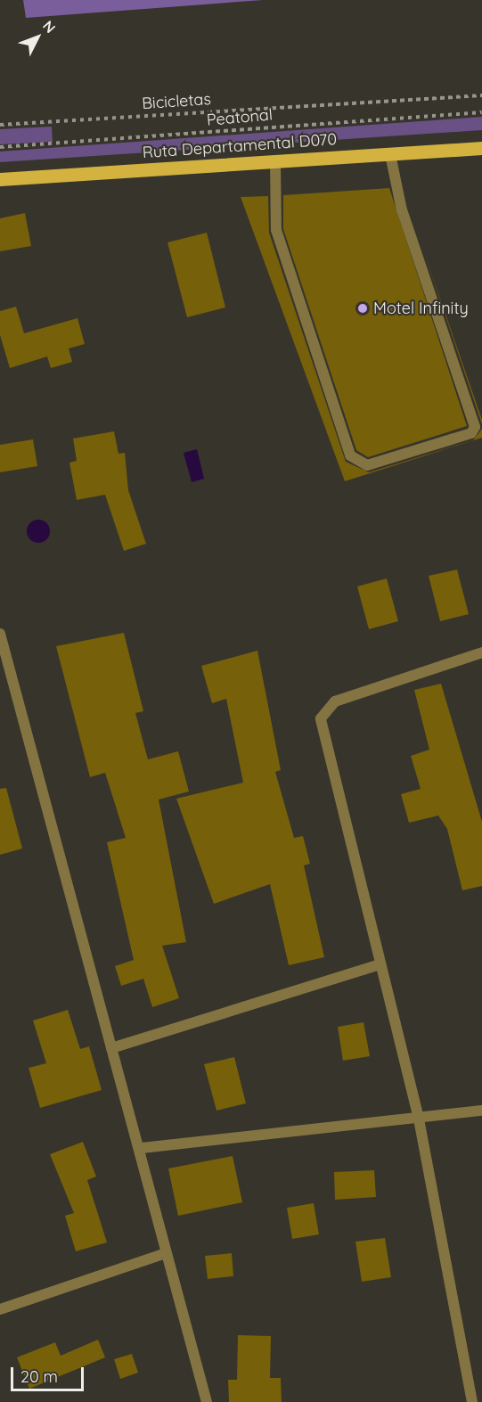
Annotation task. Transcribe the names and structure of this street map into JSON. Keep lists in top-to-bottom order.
{
  "streets": {
    "main road": ["Ruta Departamental D070"],
    "path": ["Bicicletas", "Peatonal"]
  },
  "places": ["Motel Infinity"],
  "scale_bar": "20 m",
  "north": "top right"
}
